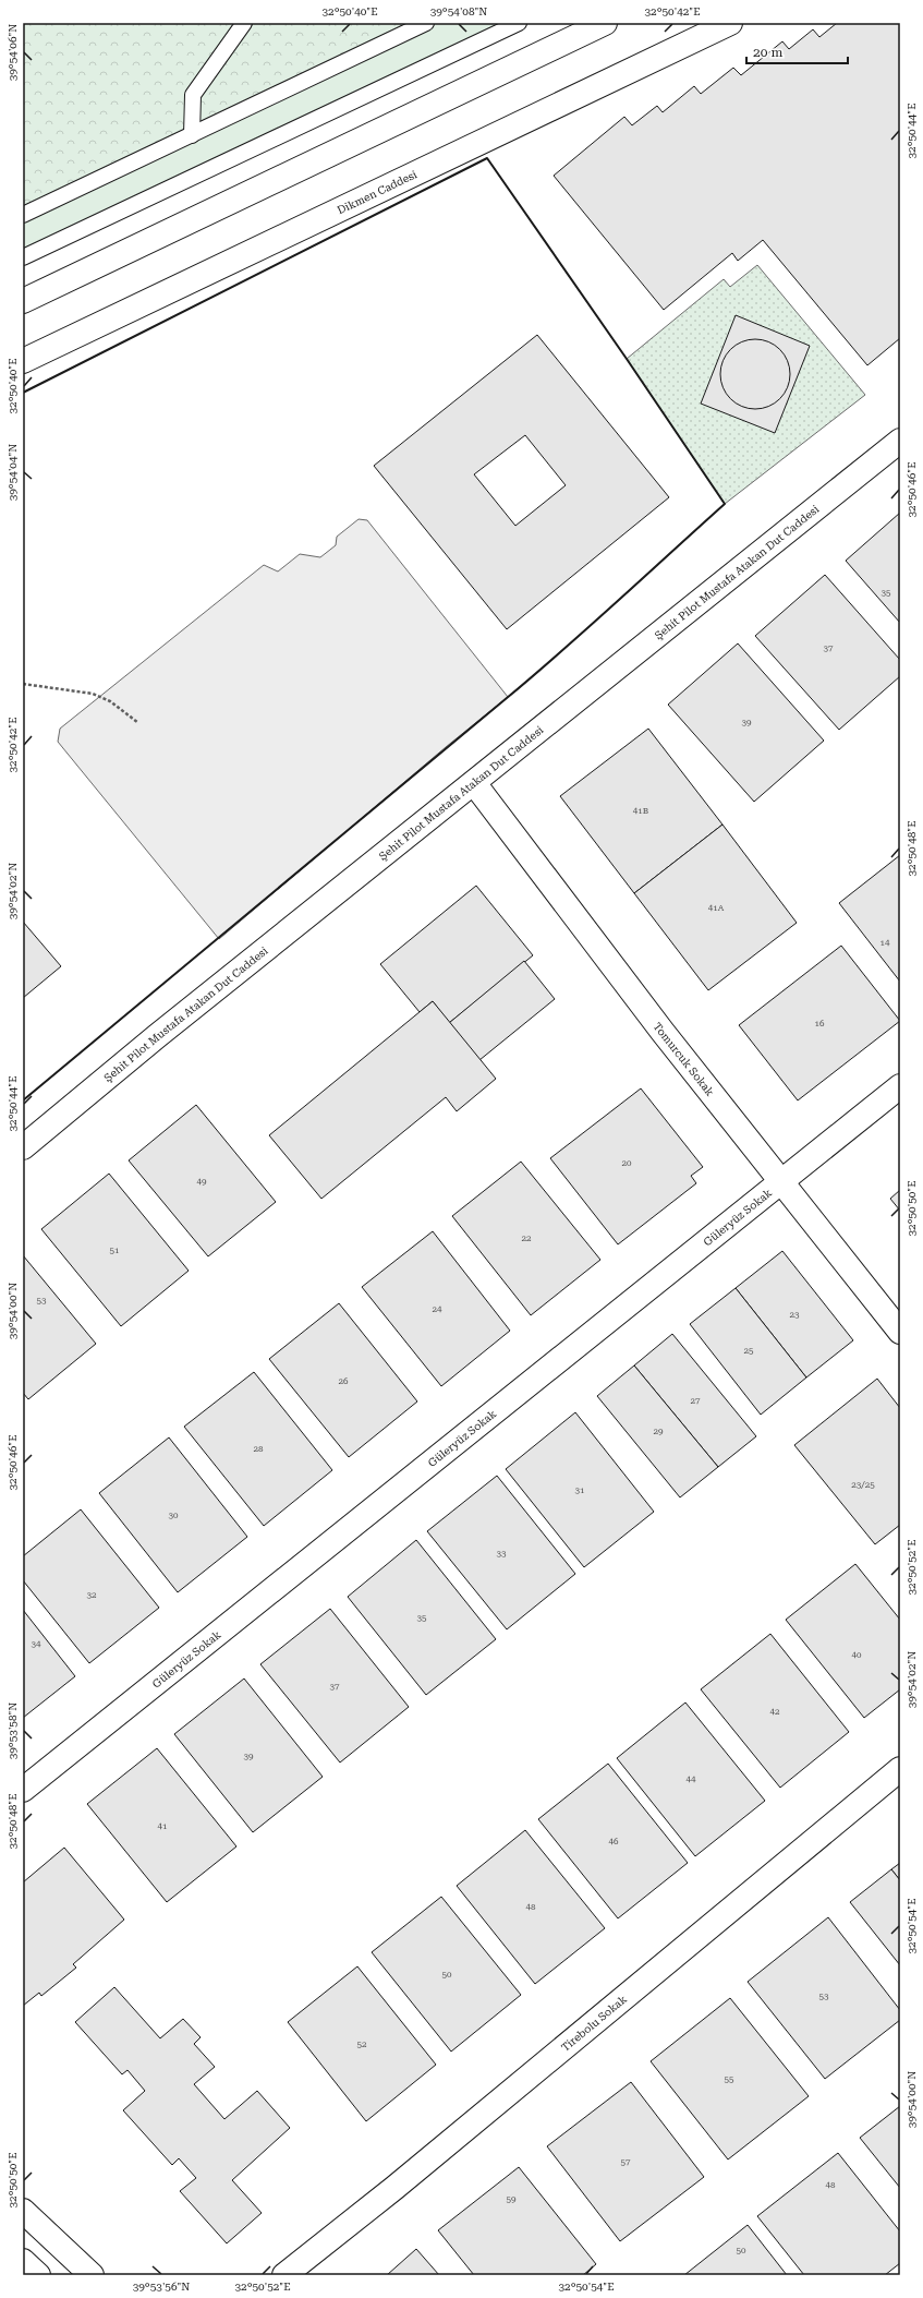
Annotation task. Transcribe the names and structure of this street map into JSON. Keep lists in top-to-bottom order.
{
  "streets": {
    "street": [
      "Dikmen Caddesi",
      "Şehit Pilot Mustafa Atakan Dut Caddesi",
      "Tomurcuk Sokak",
      "Güleryüz Sokak",
      "Tirebolu Sokak"
    ]
  },
  "crossings": [
    ["Şehit Pilot Mustafa Atakan Dut Caddesi", "Tomurcuk Sokak"],
    ["Tomurcuk Sokak", "Güleryüz Sokak"]
  ],
  "house_numbers": [
    "35",
    "37",
    "39",
    "41B",
    "41A",
    "14",
    "16",
    "20",
    "49",
    "22",
    "51",
    "53",
    "24",
    "23",
    "25",
    "26",
    "27",
    "29",
    "28",
    "23/25",
    "31",
    "30",
    "33",
    "32",
    "35",
    "34",
    "40",
    "37",
    "42",
    "39",
    "44",
    "41",
    "46",
    "48",
    "50",
    "53",
    "52",
    "55",
    "57",
    "48",
    "59",
    "50"
  ],
  "scale_bar": "20 m",
  "coordinates": [
    "32°50'40\"E",
    "39°54'08\"N",
    "32°50'42\"E",
    "39°54'06\"N",
    "32°50'44\"E",
    "39°54'04\"N",
    "32°50'46\"E",
    "32°50'48\"E",
    "39°54'02\"N",
    "32°50'50\"E",
    "39°54'00\"N",
    "32°50'52\"E",
    "39°53'58\"N",
    "32°50'54\"E",
    "39°53'56\"N"
  ]
}
